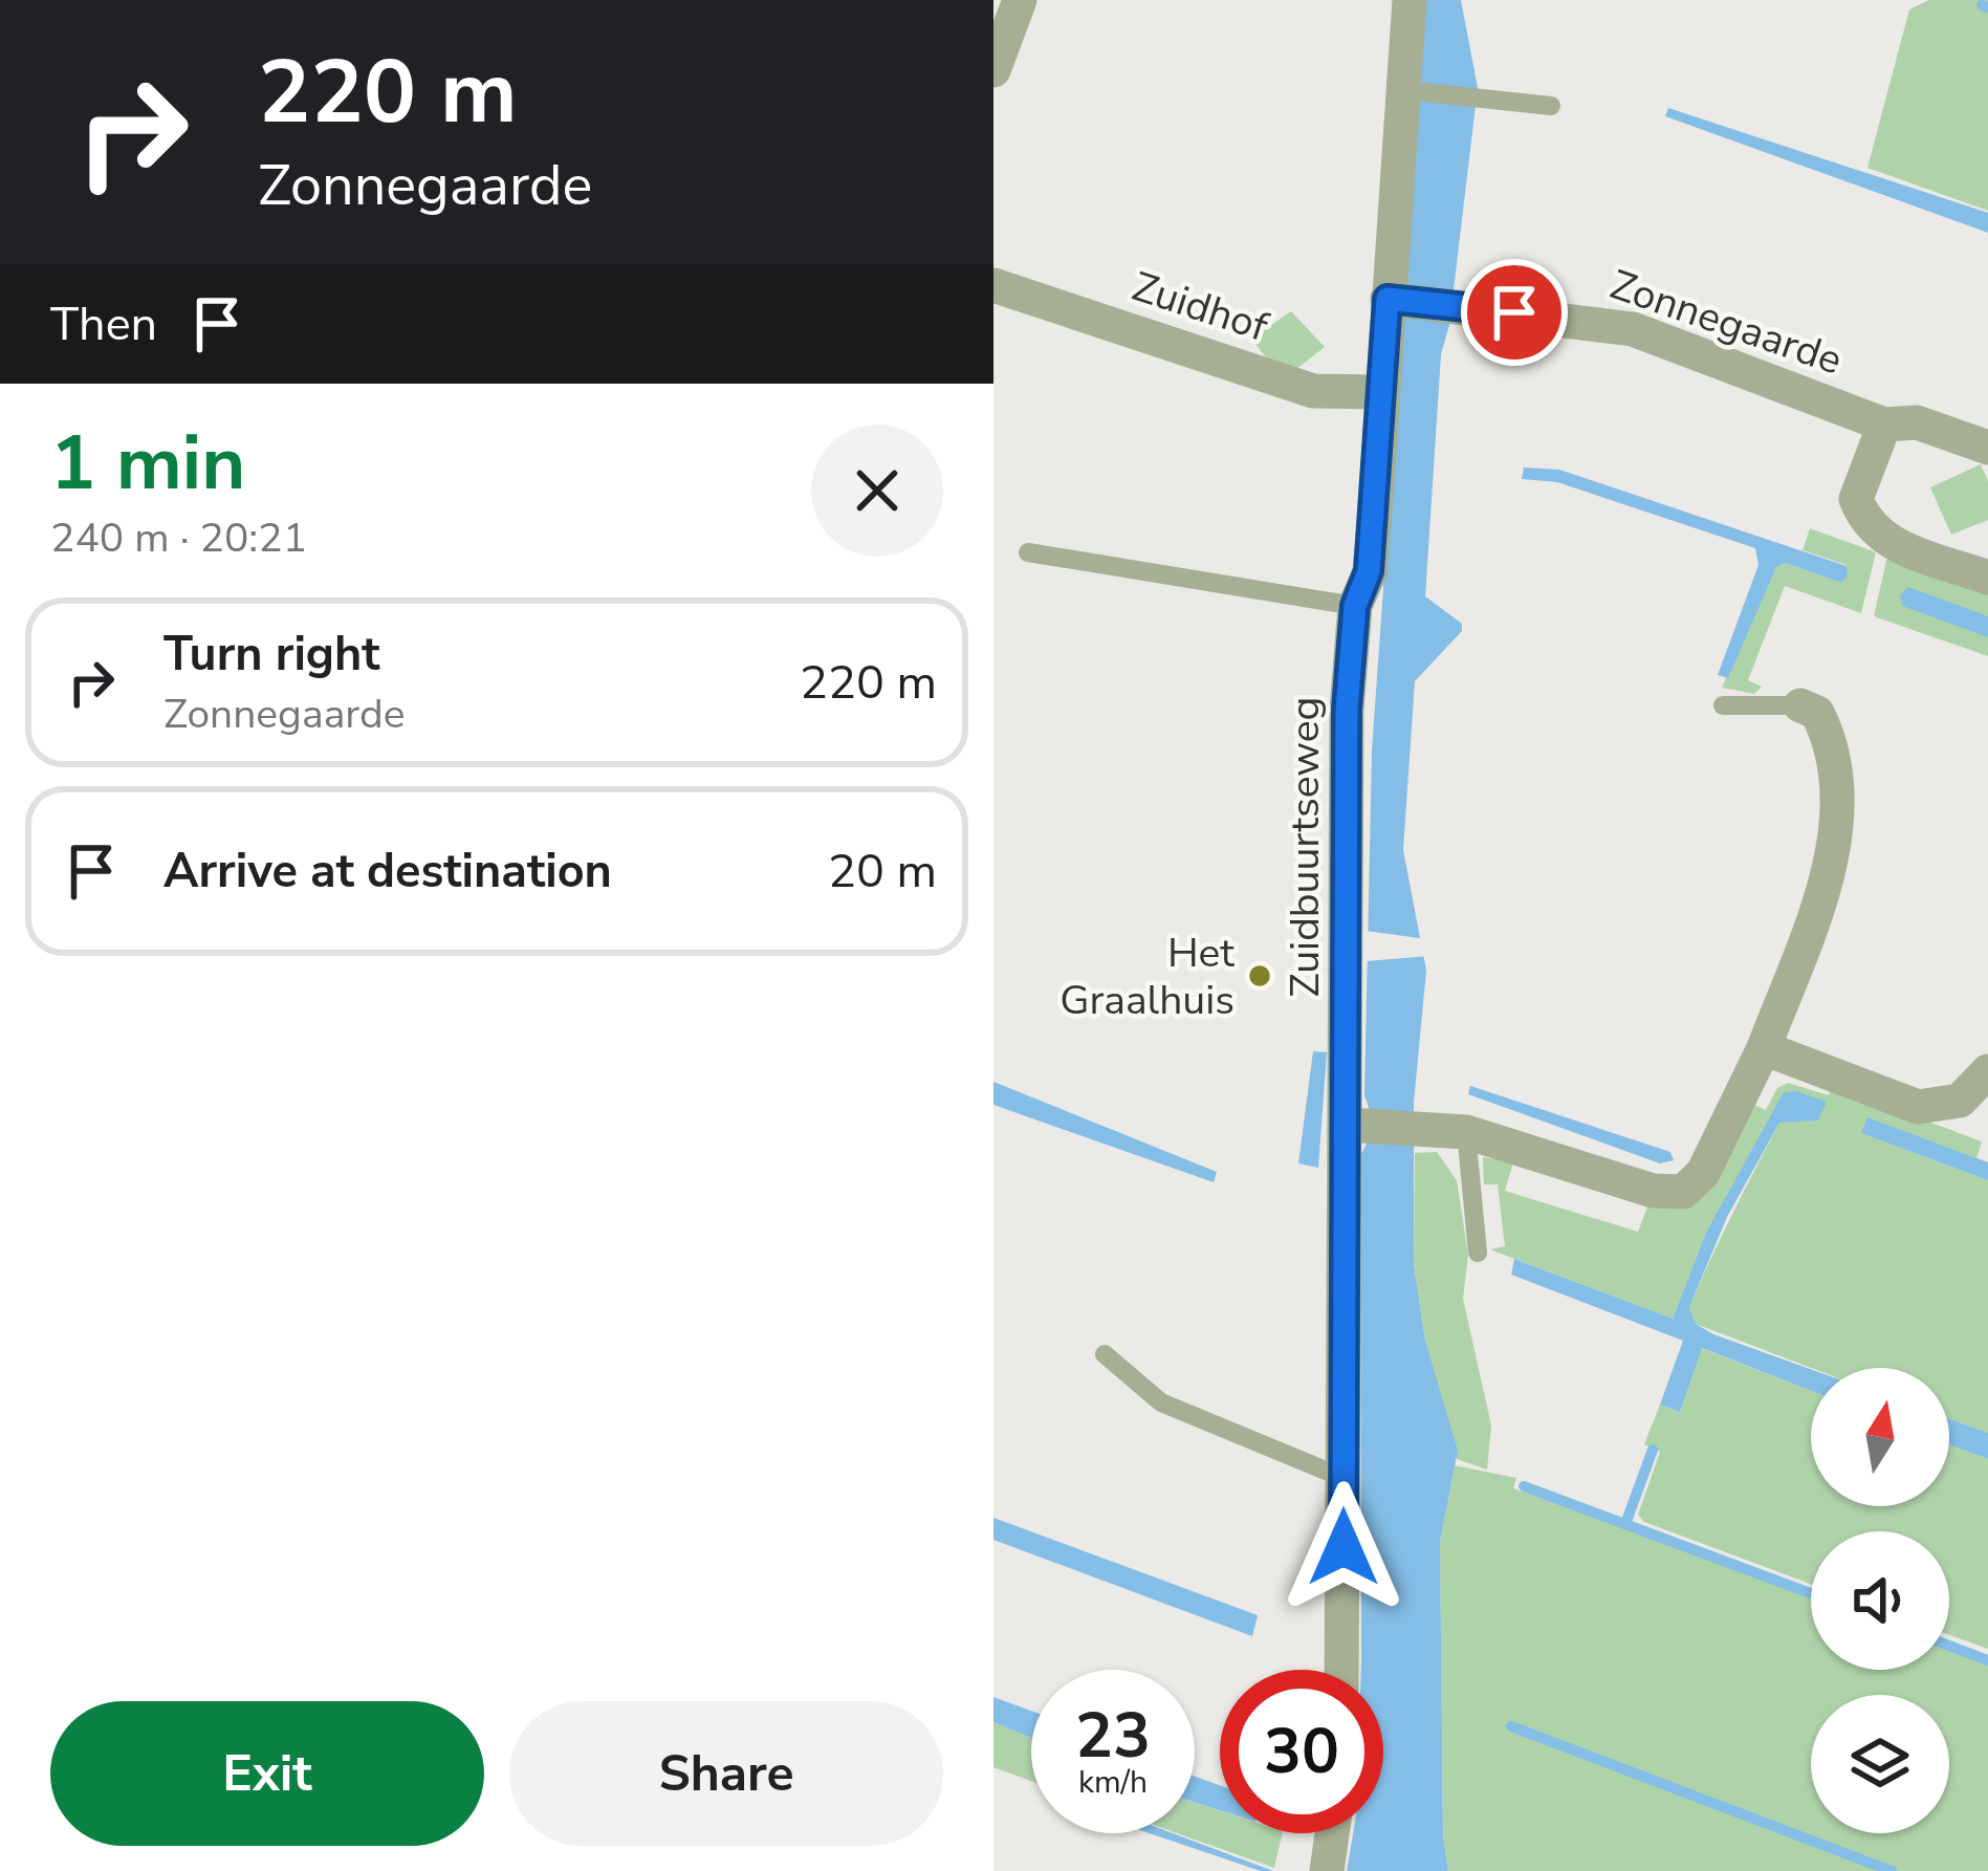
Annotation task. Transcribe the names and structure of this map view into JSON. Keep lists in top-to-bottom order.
{
  "streets": {
    "street": ["Zuidhof", "Zonnegaarde", "Zuidbuurtseweg"]
  },
  "crossings": [
    ["Zuidhof", "Zuidbuurtseweg"],
    ["Zonnegaarde", "Zuidbuurtseweg"]
  ],
  "places": ["Het Graalhuis"],
  "north": "top",
  "page": {
    "turn": ["220 m", "Zonnegaarde"],
    "then": "Then",
    "heading": ["1 min", "240 m · 20:21"],
    "list": [
      {
        "name": "Turn right",
        "note": "Zonnegaarde",
        "value": "220 m"
      },
      {
        "name": "Arrive at destination",
        "value": "20 m"
      }
    ],
    "speed": "23 km/h",
    "limit": "30",
    "buttons": ["Exit", "Share"]
  }
}
